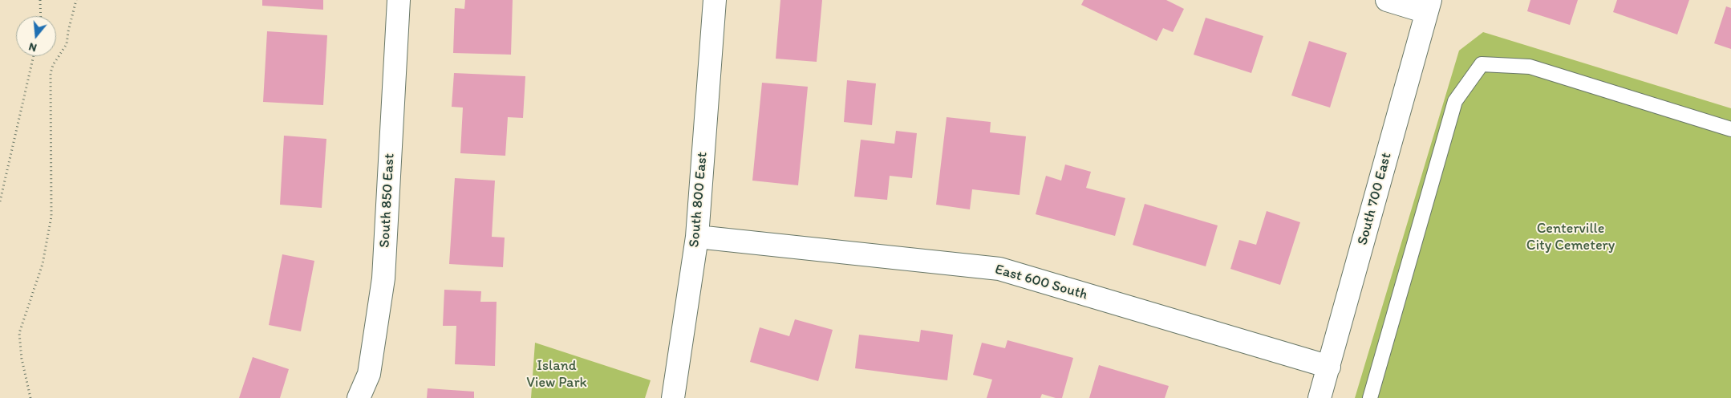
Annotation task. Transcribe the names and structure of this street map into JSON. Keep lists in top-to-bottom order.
{
  "streets": {
    "street": [
      "South 700 East",
      "South 800 East",
      "South 850 East",
      "East 600 South"
    ]
  },
  "crossings": [
    ["South 700 East", "East 600 South"],
    ["South 800 East", "East 600 South"]
  ],
  "parks": ["Centerville City Cemetery", "Island View Park"],
  "north": "bottom"
}
